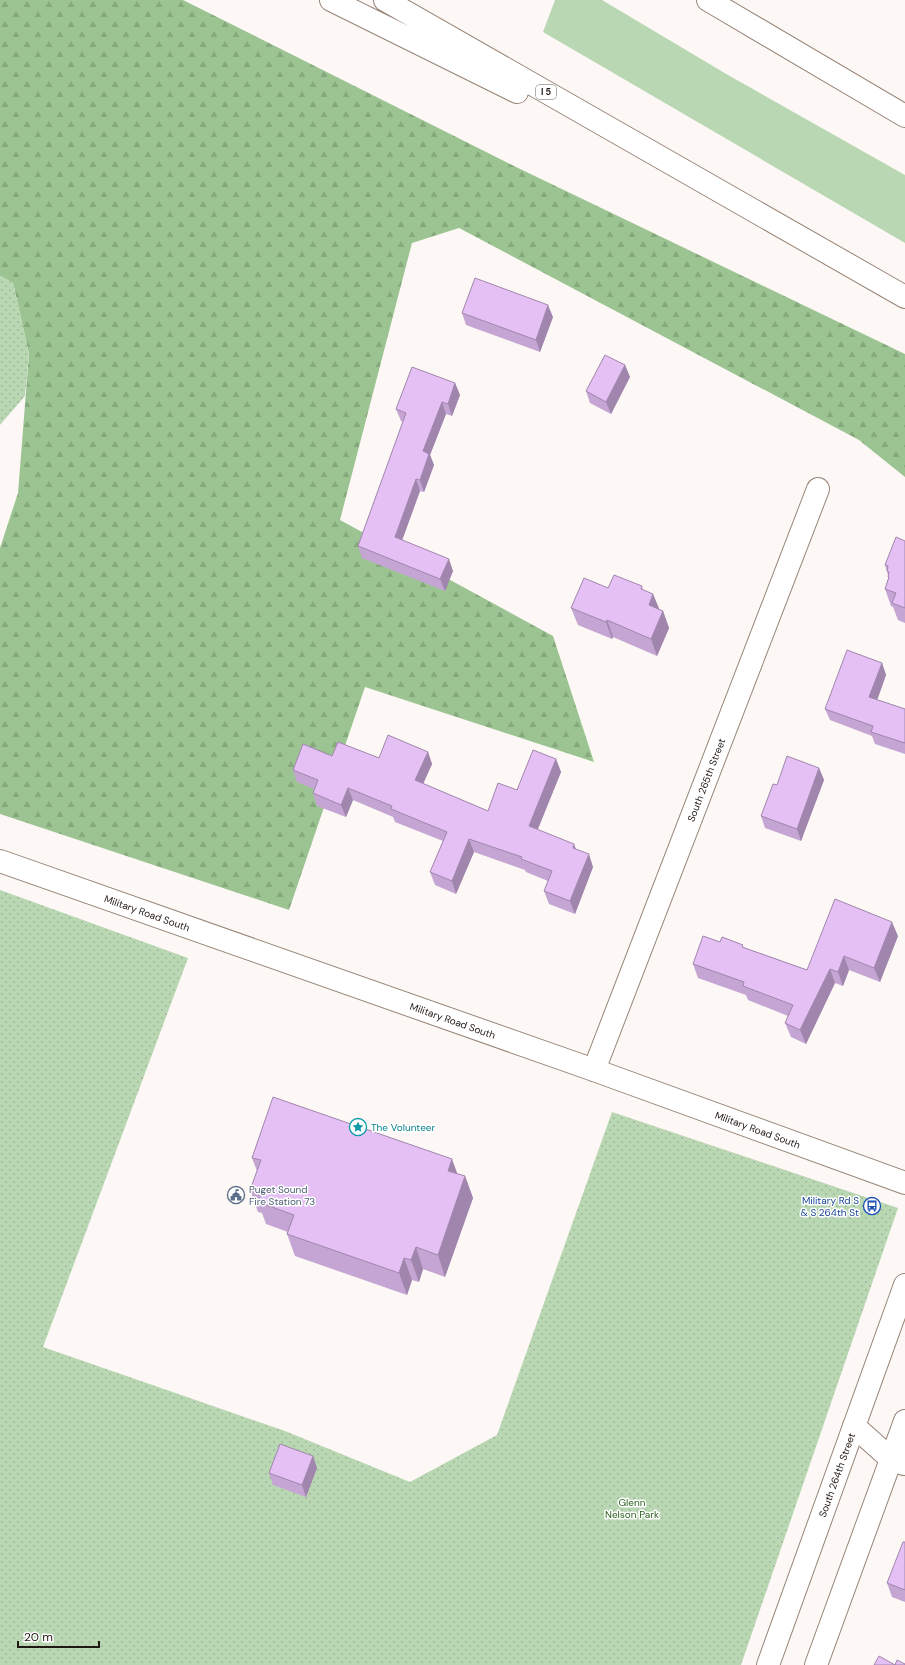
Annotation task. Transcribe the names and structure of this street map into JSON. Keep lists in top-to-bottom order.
{
  "streets": {
    "main road": [
      "I 5",
      "South 265th Street",
      "Military Road South",
      "South 264th Street"
    ]
  },
  "crossings": [
    ["South 265th Street", "Military Road South"]
  ],
  "parks": ["Glenn Nelson Park"],
  "places": {
    "place": ["The Volunteer"],
    "public building": ["Puget Sound Fire Station 73"],
    "bus stop": ["Military Rd S & S 264th St"]
  },
  "scale_bar": "20 m"
}
